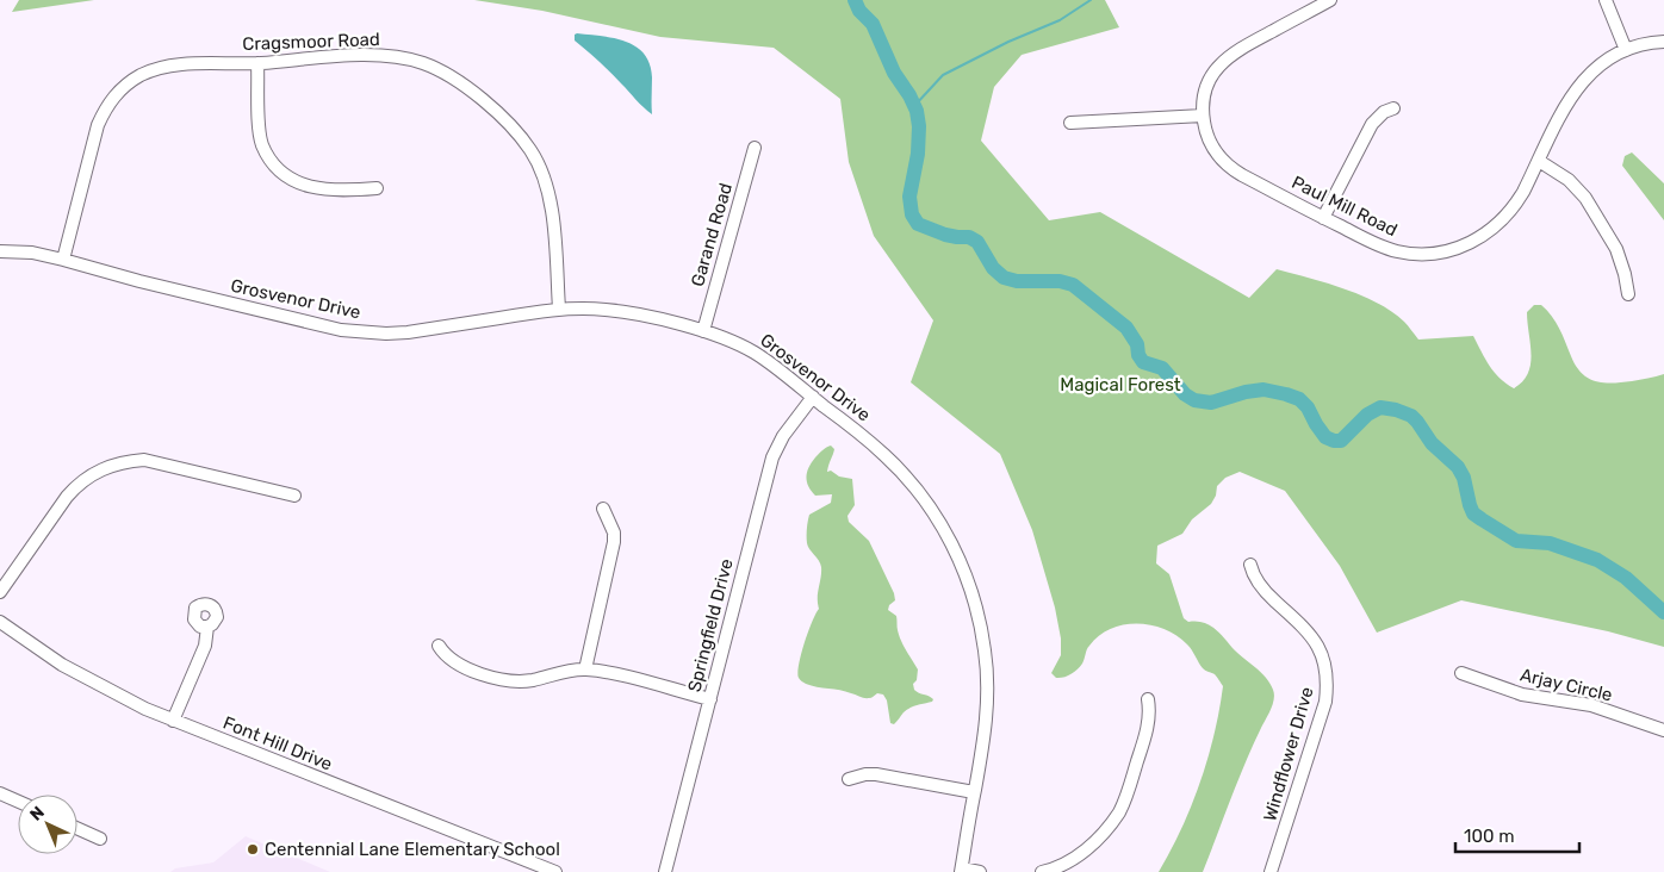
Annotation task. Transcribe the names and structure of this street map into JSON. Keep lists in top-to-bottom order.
{
  "streets": {
    "street": [
      "Cragsmoor Road",
      "Paul Mill Road",
      "Garand Road",
      "Grosvenor Drive",
      "Springfield Drive",
      "Arjay Circle",
      "Font Hill Drive",
      "Windflower Drive"
    ]
  },
  "crossings": [
    ["Cragsmoor Road", "Grosvenor Drive"],
    ["Garand Road", "Grosvenor Drive"],
    ["Grosvenor Drive", "Springfield Drive"]
  ],
  "parks": ["Magical Forest"],
  "places": ["Centennial Lane Elementary School"],
  "scale_bar": "100 m",
  "north": "top left"
}
